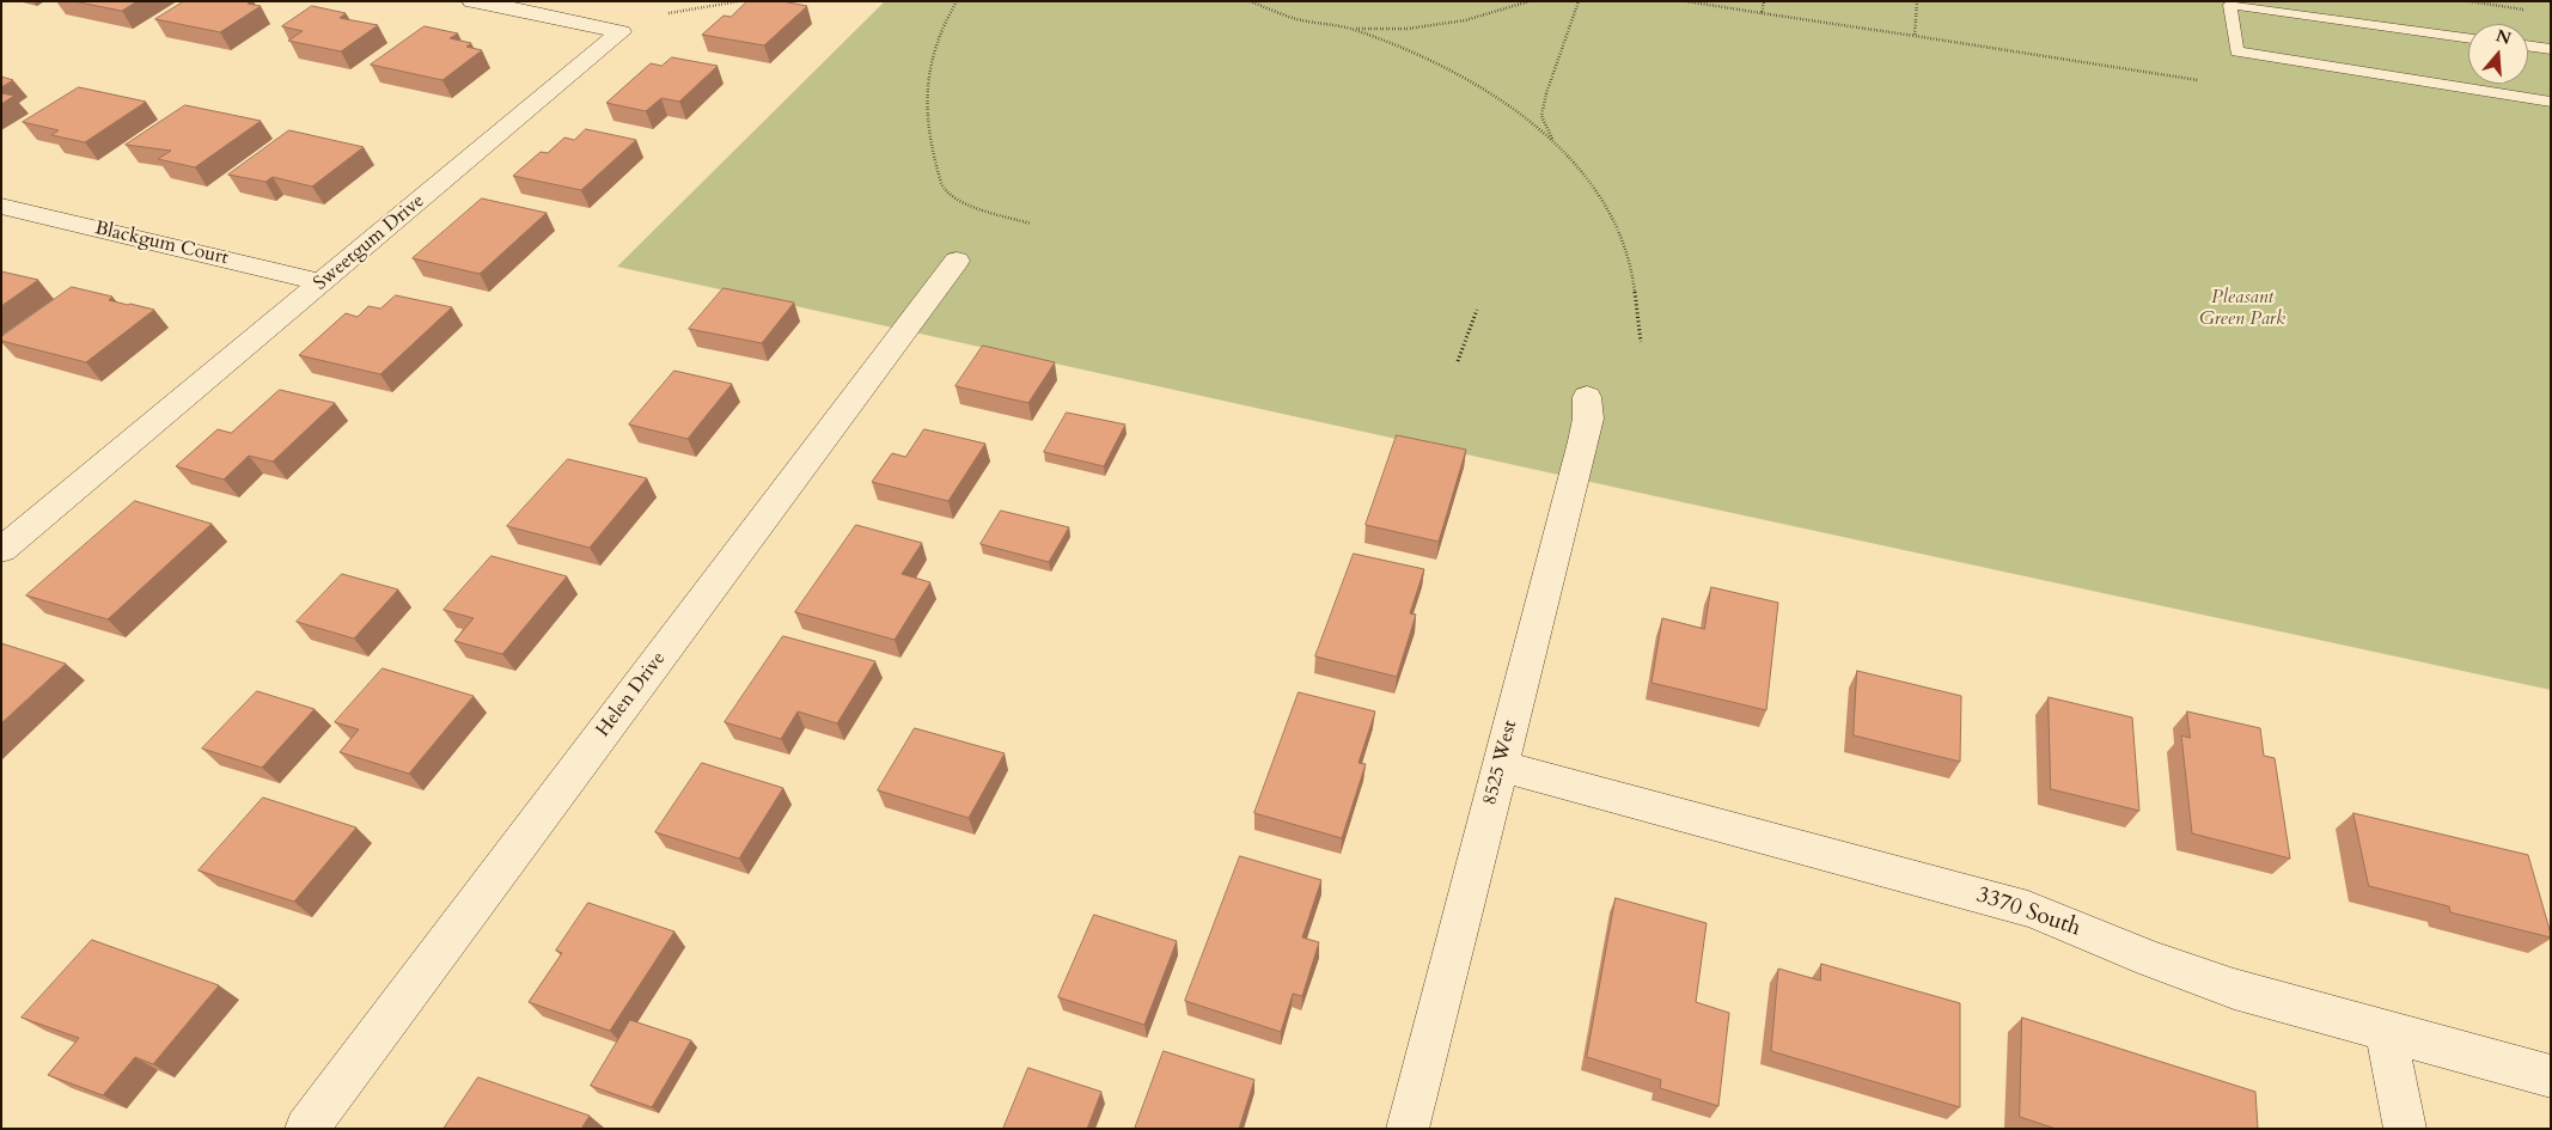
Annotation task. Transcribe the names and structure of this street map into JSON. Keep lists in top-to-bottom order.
{
  "streets": {
    "street": [
      "Sweetgum Drive",
      "Blackgum Court",
      "Helen Drive",
      "8525 West",
      "3370 South"
    ]
  },
  "crossings": [
    ["Sweetgum Drive", "Blackgum Court"],
    ["8525 West", "3370 South"]
  ],
  "parks": ["Pleasant Green Park"],
  "north": "top"
}
